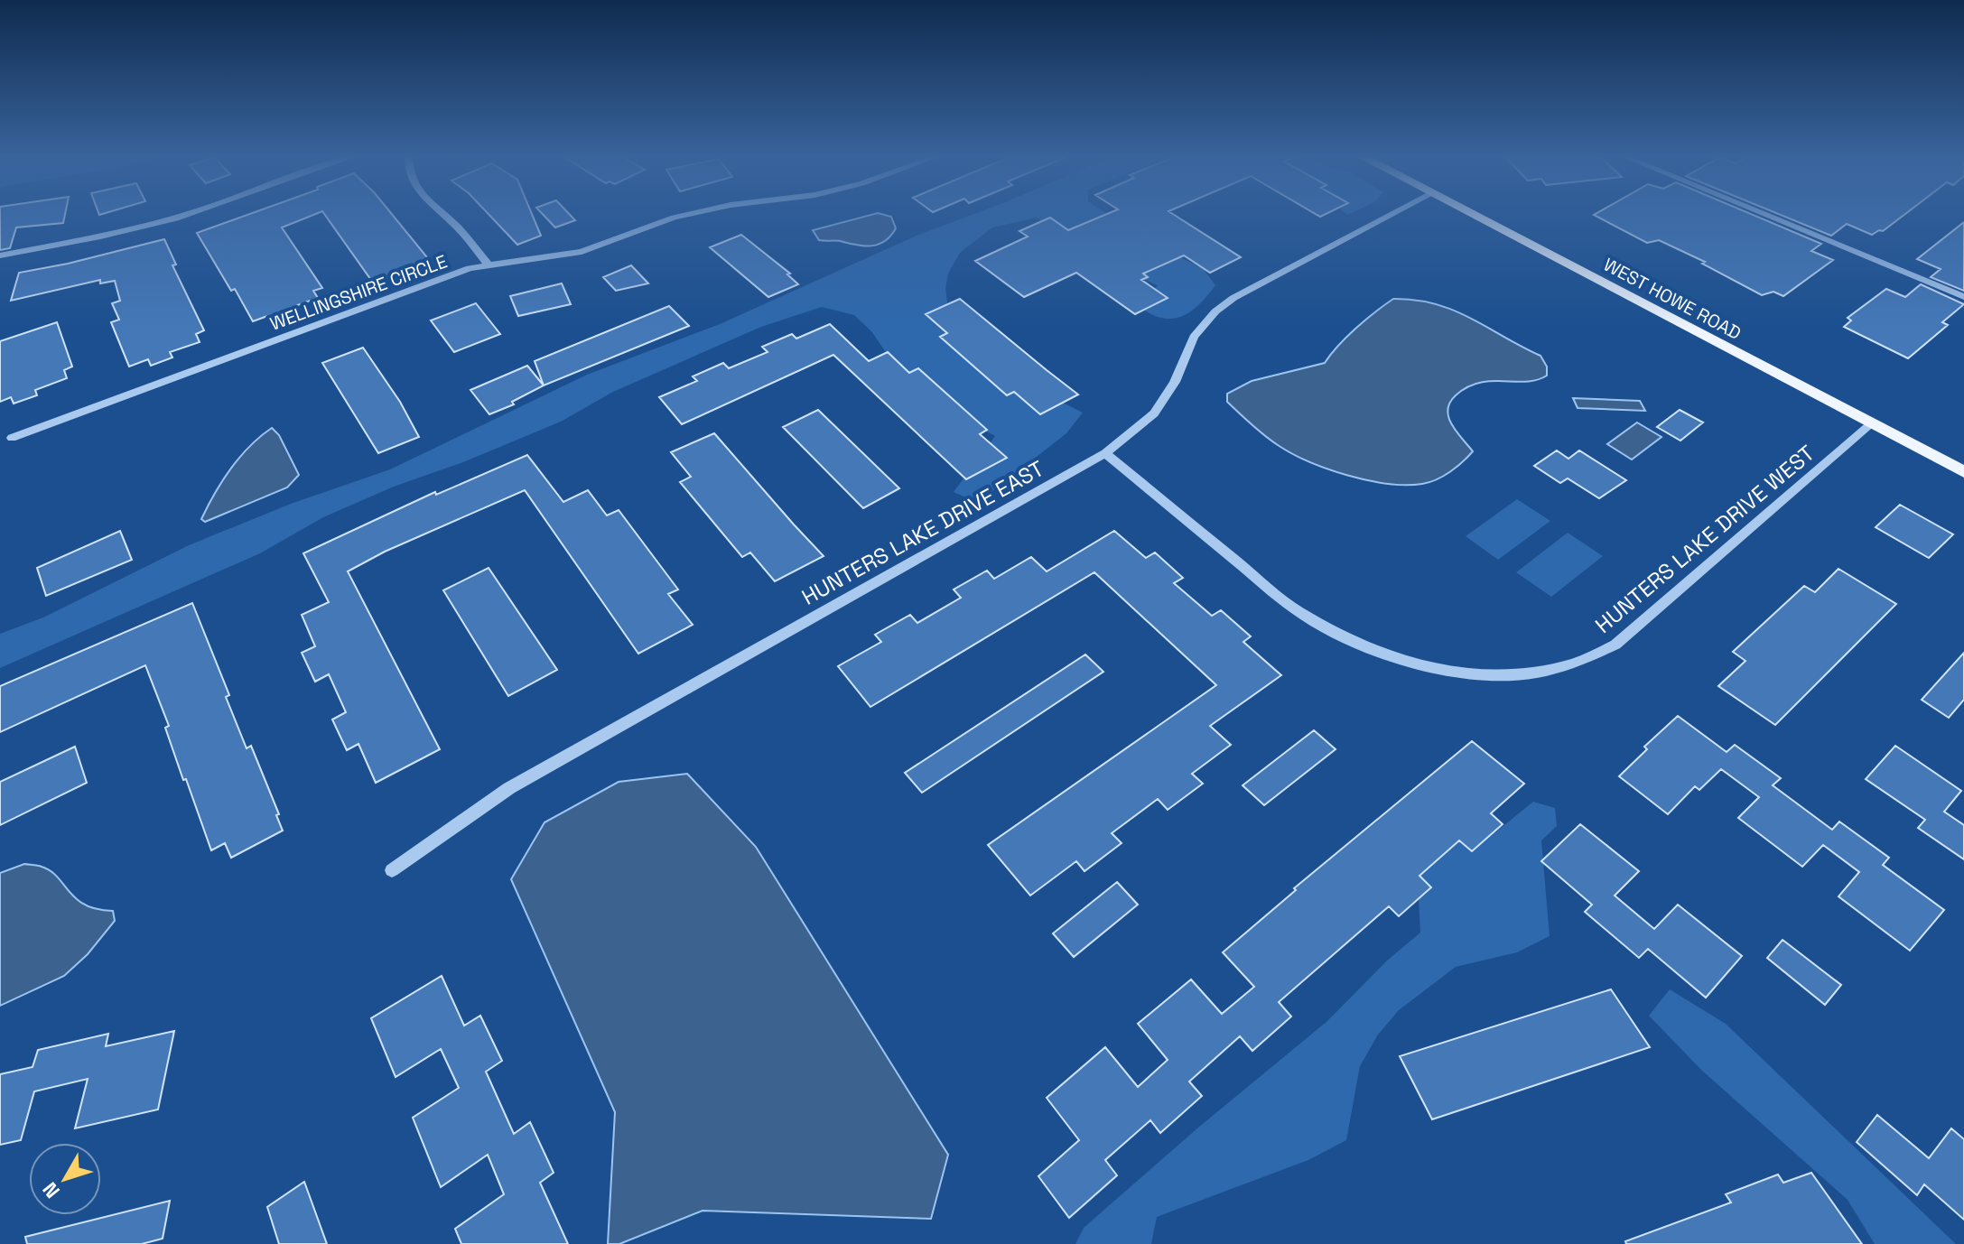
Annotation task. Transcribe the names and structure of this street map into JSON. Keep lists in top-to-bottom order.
{
  "streets": {
    "main road": ["WEST HOWE ROAD"],
    "street": ["WELLINGSHIRE CIRCLE", "HUNTERS LAKE DRIVE EAST", "HUNTERS LAKE DRIVE WEST"]
  },
  "crossings": [
    ["WEST HOWE ROAD", "HUNTERS LAKE DRIVE WEST"],
    ["HUNTERS LAKE DRIVE EAST", "HUNTERS LAKE DRIVE WEST"]
  ],
  "north": "bottom left"
}
